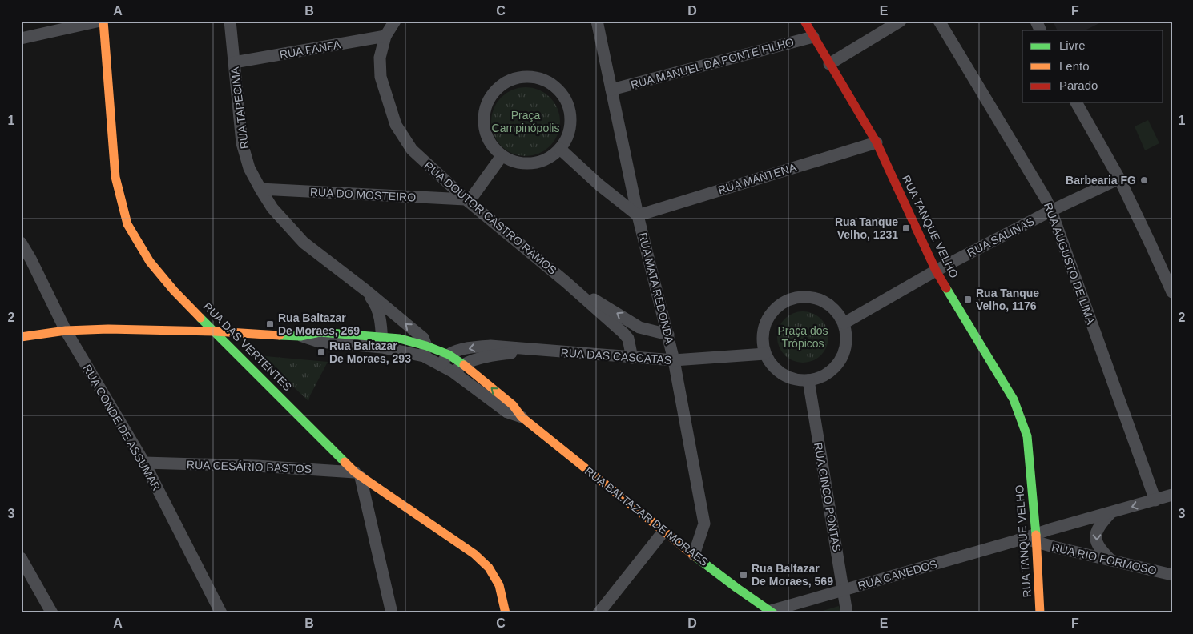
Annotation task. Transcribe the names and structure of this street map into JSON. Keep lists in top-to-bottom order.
{
  "streets": {
    "street": [
      "RUA FANFA",
      "RUA MANUEL DA PONTE FILHO",
      "RUA TAPECIMA",
      "RUA MANTENA",
      "RUA DO MOSTEIRO",
      "RUA DOUTOR CASTRO RAMOS",
      "RUA TANQUE VELHO",
      "RUA SALINAS",
      "RUA AUGUSTO DE LIMA",
      "RUA MATA REDONDA",
      "RUA DAS VERTENTES",
      "RUA DAS CASCATAS",
      "RUA CONDE DE ASSUMAR",
      "RUA CESÁRIO BASTOS",
      "RUA CINCO PONTAS",
      "RUA BALTAZAR DE MORAES",
      "RUA RIO FORMOSO",
      "RUA CANEDOS"
    ]
  },
  "crossings": [
    ["RUA FANFA", "RUA TAPECIMA"],
    ["RUA FANFA", "RUA DOUTOR CASTRO RAMOS"],
    ["RUA MANUEL DA PONTE FILHO", "RUA TANQUE VELHO"],
    ["RUA MANUEL DA PONTE FILHO", "RUA MATA REDONDA"],
    ["RUA TAPECIMA", "RUA DO MOSTEIRO"],
    ["RUA TAPECIMA", "RUA BALTAZAR DE MORAES"],
    ["RUA MANTENA", "RUA TANQUE VELHO"],
    ["RUA MANTENA", "RUA MATA REDONDA"],
    ["RUA DO MOSTEIRO", "RUA DOUTOR CASTRO RAMOS"],
    ["RUA DOUTOR CASTRO RAMOS", "RUA MATA REDONDA"],
    ["RUA TANQUE VELHO", "RUA SALINAS"],
    ["RUA TANQUE VELHO", "RUA RIO FORMOSO"],
    ["RUA TANQUE VELHO", "RUA CANEDOS"],
    ["RUA SALINAS", "RUA AUGUSTO DE LIMA"],
    ["RUA SALINAS", "RUA DAS CASCATAS"],
    ["RUA SALINAS", "RUA CINCO PONTAS"],
    ["RUA AUGUSTO DE LIMA", "RUA CANEDOS"],
    ["RUA MATA REDONDA", "RUA DAS CASCATAS"],
    ["RUA MATA REDONDA", "RUA BALTAZAR DE MORAES"],
    ["RUA DAS VERTENTES", "RUA CESÁRIO BASTOS"],
    ["RUA DAS VERTENTES", "RUA BALTAZAR DE MORAES"],
    ["RUA DAS CASCATAS", "RUA CINCO PONTAS"],
    ["RUA DAS CASCATAS", "RUA BALTAZAR DE MORAES"],
    ["RUA CONDE DE ASSUMAR", "RUA CESÁRIO BASTOS"],
    ["RUA CONDE DE ASSUMAR", "RUA BALTAZAR DE MORAES"],
    ["RUA CINCO PONTAS", "RUA CANEDOS"],
    ["RUA BALTAZAR DE MORAES", "RUA CANEDOS"],
    ["RUA RIO FORMOSO", "RUA CANEDOS"]
  ],
  "parks": ["Praça Campinópolis", "Praça dos Trópicos"],
  "places": {
    "other": ["Barbearia FG"],
    "transit": [
      "Rua Tanque Velho, 1231",
      "Rua Tanque Velho, 1176",
      "Rua Baltazar De Moraes, 269",
      "Rua Baltazar De Moraes, 293",
      "Rua Baltazar De Moraes, 569"
    ]
  },
  "legend": ["Livre", "Lento", "Parado"],
  "grid": {
    "columns": [
      "A",
      "B",
      "C",
      "D",
      "E",
      "F"
    ],
    "rows": ["1", "2", "3"]
  }
}
